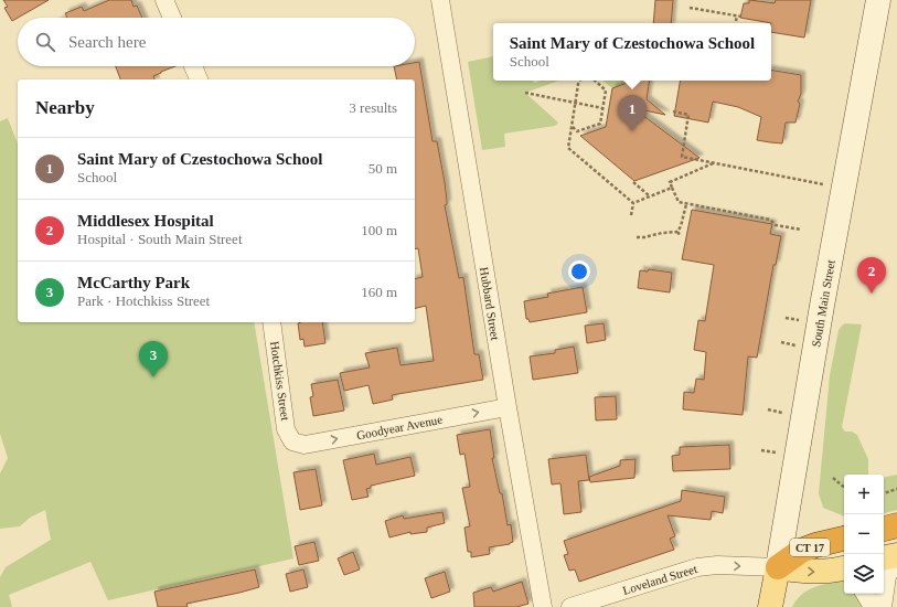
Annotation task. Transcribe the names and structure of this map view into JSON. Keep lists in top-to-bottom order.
{
  "streets": {
    "highway": ["CT 17"],
    "main road": ["South Main Street"],
    "street": [
      "Hubbard Street",
      "Hotchkiss Street",
      "Goodyear Avenue",
      "Loveland Street"
    ]
  },
  "crossings": [
    ["Hubbard Street", "Goodyear Avenue"],
    ["South Main Street", "CT 17"],
    ["South Main Street", "Loveland Street"],
    ["Hotchkiss Street", "Goodyear Avenue"],
    ["CT 17", "Loveland Street"]
  ],
  "one_way": ["Goodyear Avenue", "Loveland Street"],
  "page": {
    "search": "Search here",
    "popup": ["Saint Mary of Czestochowa School", "School"],
    "heading": ["Nearby", "3 results"],
    "pins": ["1", "2", "3"],
    "list": [
      {
        "mark": "1",
        "name": "Saint Mary of Czestochowa School",
        "note": "School",
        "value": "50 m"
      },
      {
        "mark": "2",
        "name": "Middlesex Hospital",
        "note": "Hospital · South Main Street",
        "value": "100 m"
      },
      {
        "mark": "3",
        "name": "McCarthy Park",
        "note": "Park · Hotchkiss Street",
        "value": "160 m"
      }
    ],
    "map_buttons": ["+", "−"]
  }
}
